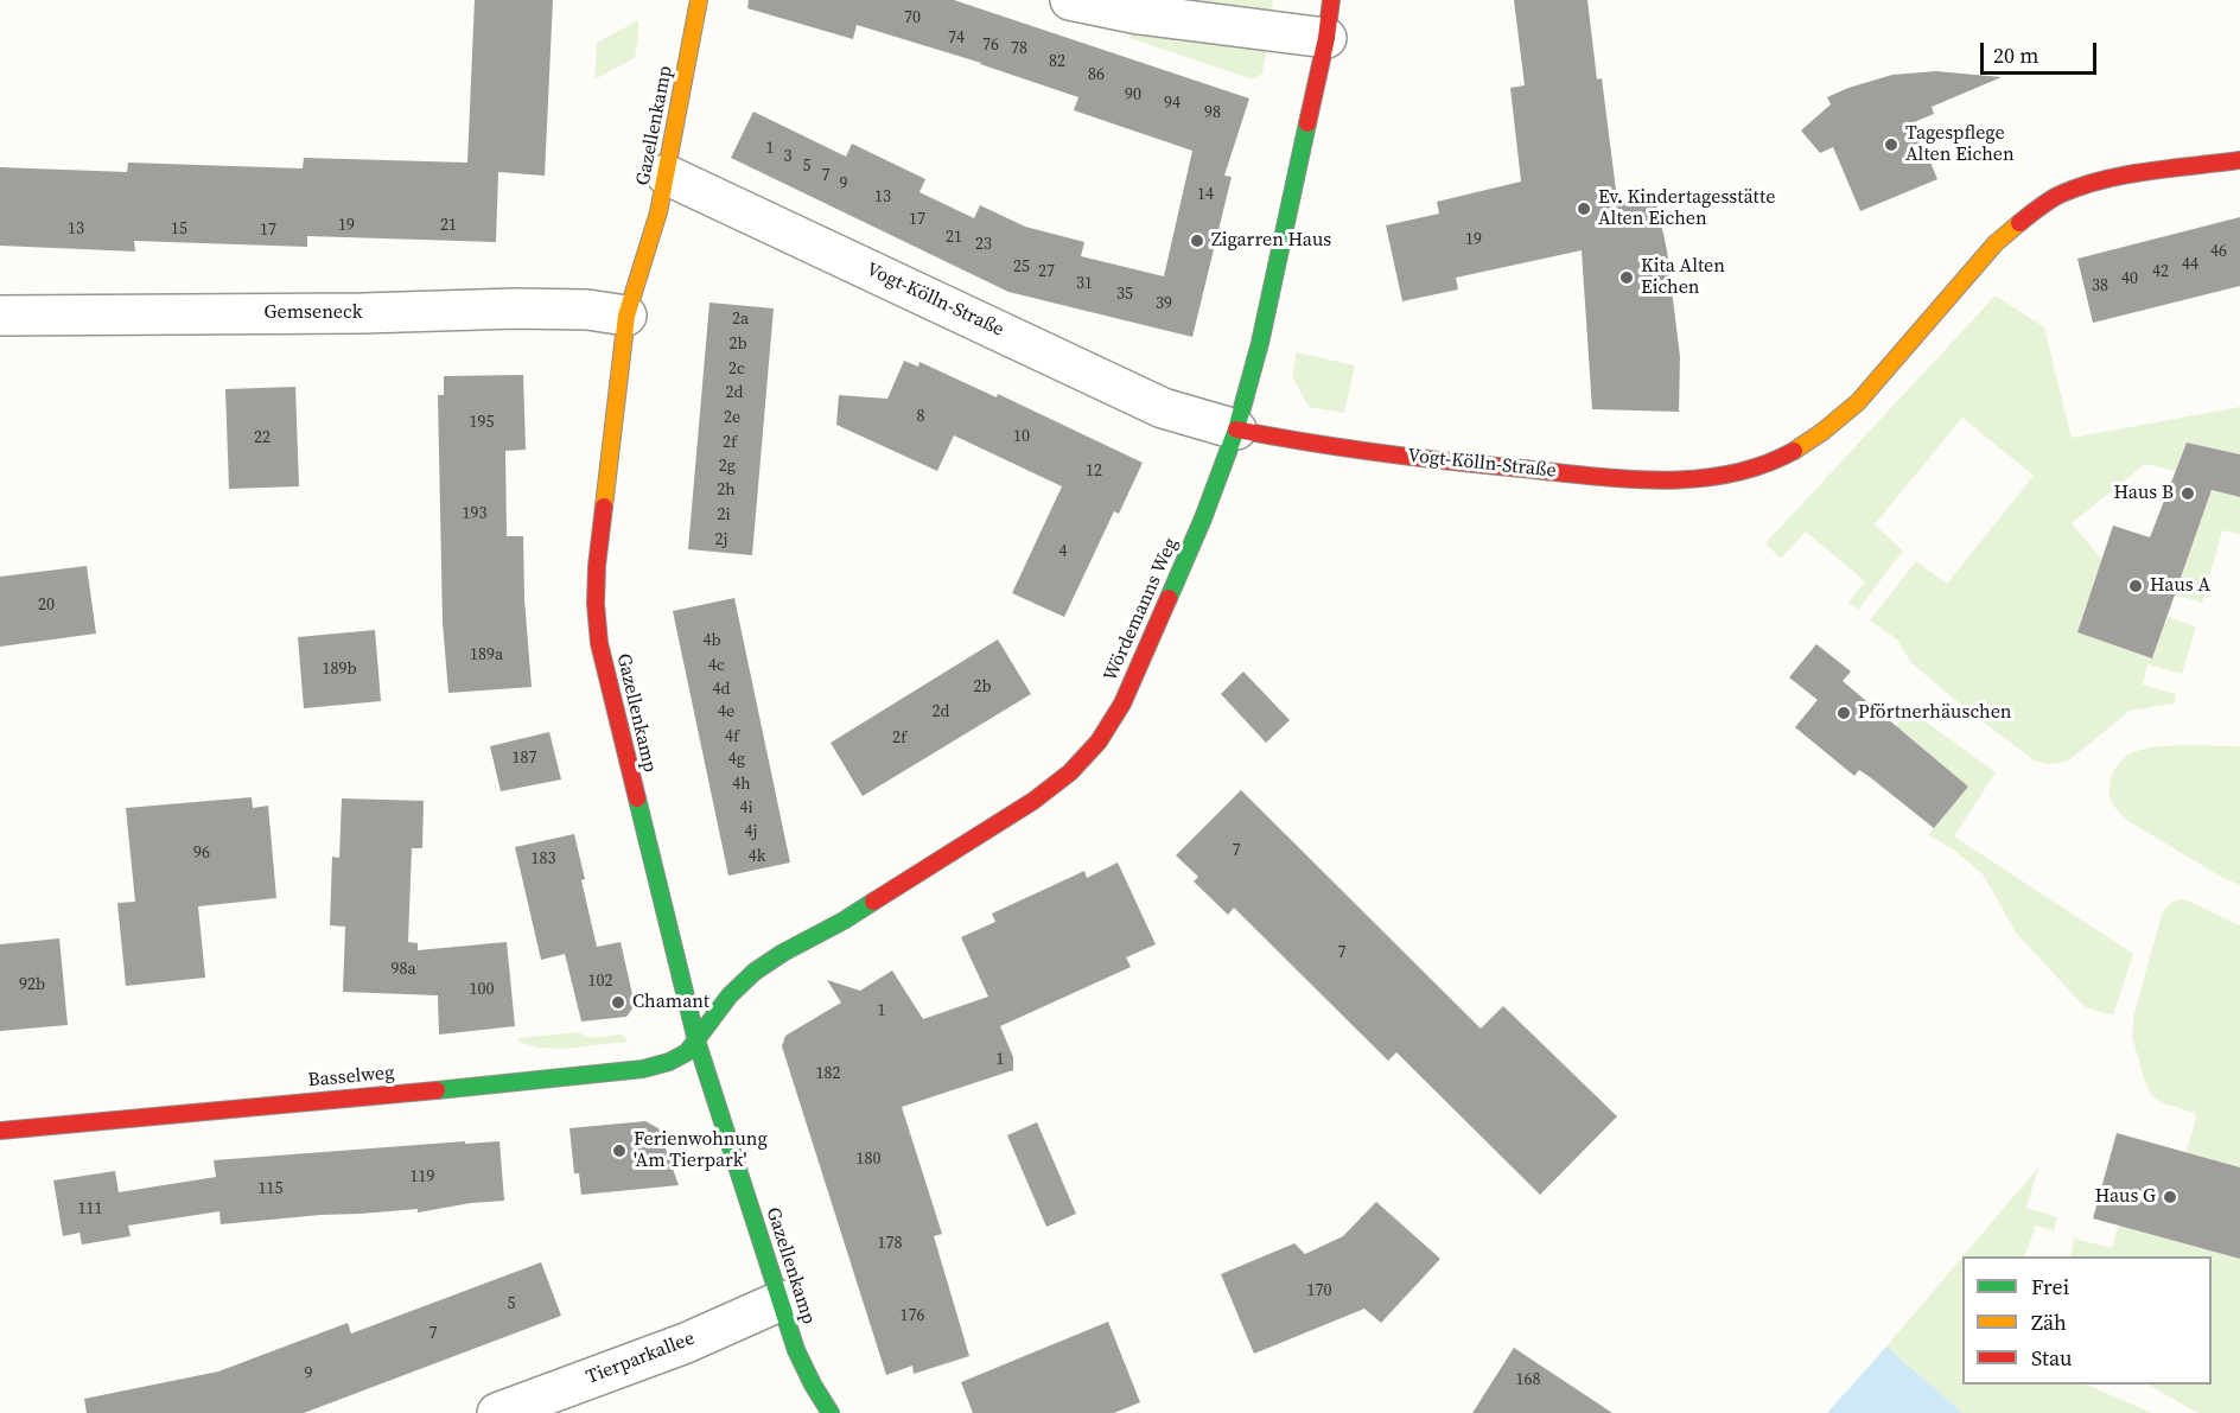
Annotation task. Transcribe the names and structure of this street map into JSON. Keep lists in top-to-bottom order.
{
  "streets": {
    "street": [
      "Gazellenkamp",
      "Vogt-Kölln-Straße",
      "Gemseneck",
      "Wördemanns Weg",
      "Basselweg",
      "Tierparkallee"
    ]
  },
  "crossings": [
    ["Gazellenkamp", "Vogt-Kölln-Straße"],
    ["Gazellenkamp", "Gemseneck"],
    ["Gazellenkamp", "Wördemanns Weg"],
    ["Gazellenkamp", "Basselweg"],
    ["Gazellenkamp", "Tierparkallee"],
    ["Vogt-Kölln-Straße", "Wördemanns Weg"],
    ["Wördemanns Weg", "Basselweg"]
  ],
  "places": [
    "Tagespflege Alten Eichen",
    "Ev. Kindertagesstätte Alten Eichen",
    "Zigarren Haus",
    "Kita Alten Eichen",
    "Haus B",
    "Haus A",
    "Pförtnerhäuschen",
    "Chamant",
    "Ferienwohnung 'Am Tierpark'",
    "Haus G"
  ],
  "house_numbers": [
    "70",
    "74",
    "76",
    "78",
    "82",
    "86",
    "90",
    "94",
    "98",
    "1",
    "3",
    "5",
    "7",
    "9",
    "14",
    "13",
    "17",
    "19",
    "21",
    "13",
    "15",
    "17",
    "21",
    "19",
    "23",
    "46",
    "44",
    "25",
    "27",
    "42",
    "40",
    "31",
    "38",
    "35",
    "39",
    "2a",
    "2b",
    "2c",
    "2d",
    "8",
    "2e",
    "195",
    "10",
    "22",
    "2f",
    "2g",
    "12",
    "2h",
    "193",
    "2i",
    "2j",
    "4",
    "20",
    "4b",
    "189a",
    "4c",
    "189b",
    "2b",
    "4d",
    "4e",
    "2d",
    "4f",
    "2f",
    "187",
    "4g",
    "4h",
    "4i",
    "4j",
    "7",
    "96",
    "4k",
    "183",
    "7",
    "98a",
    "102",
    "92b",
    "100",
    "1",
    "1",
    "182",
    "180",
    "119",
    "115",
    "111",
    "178",
    "170",
    "5",
    "176",
    "7",
    "9",
    "168"
  ],
  "legend": ["Frei", "Zäh", "Stau"],
  "scale_bar": "20 m"
}
